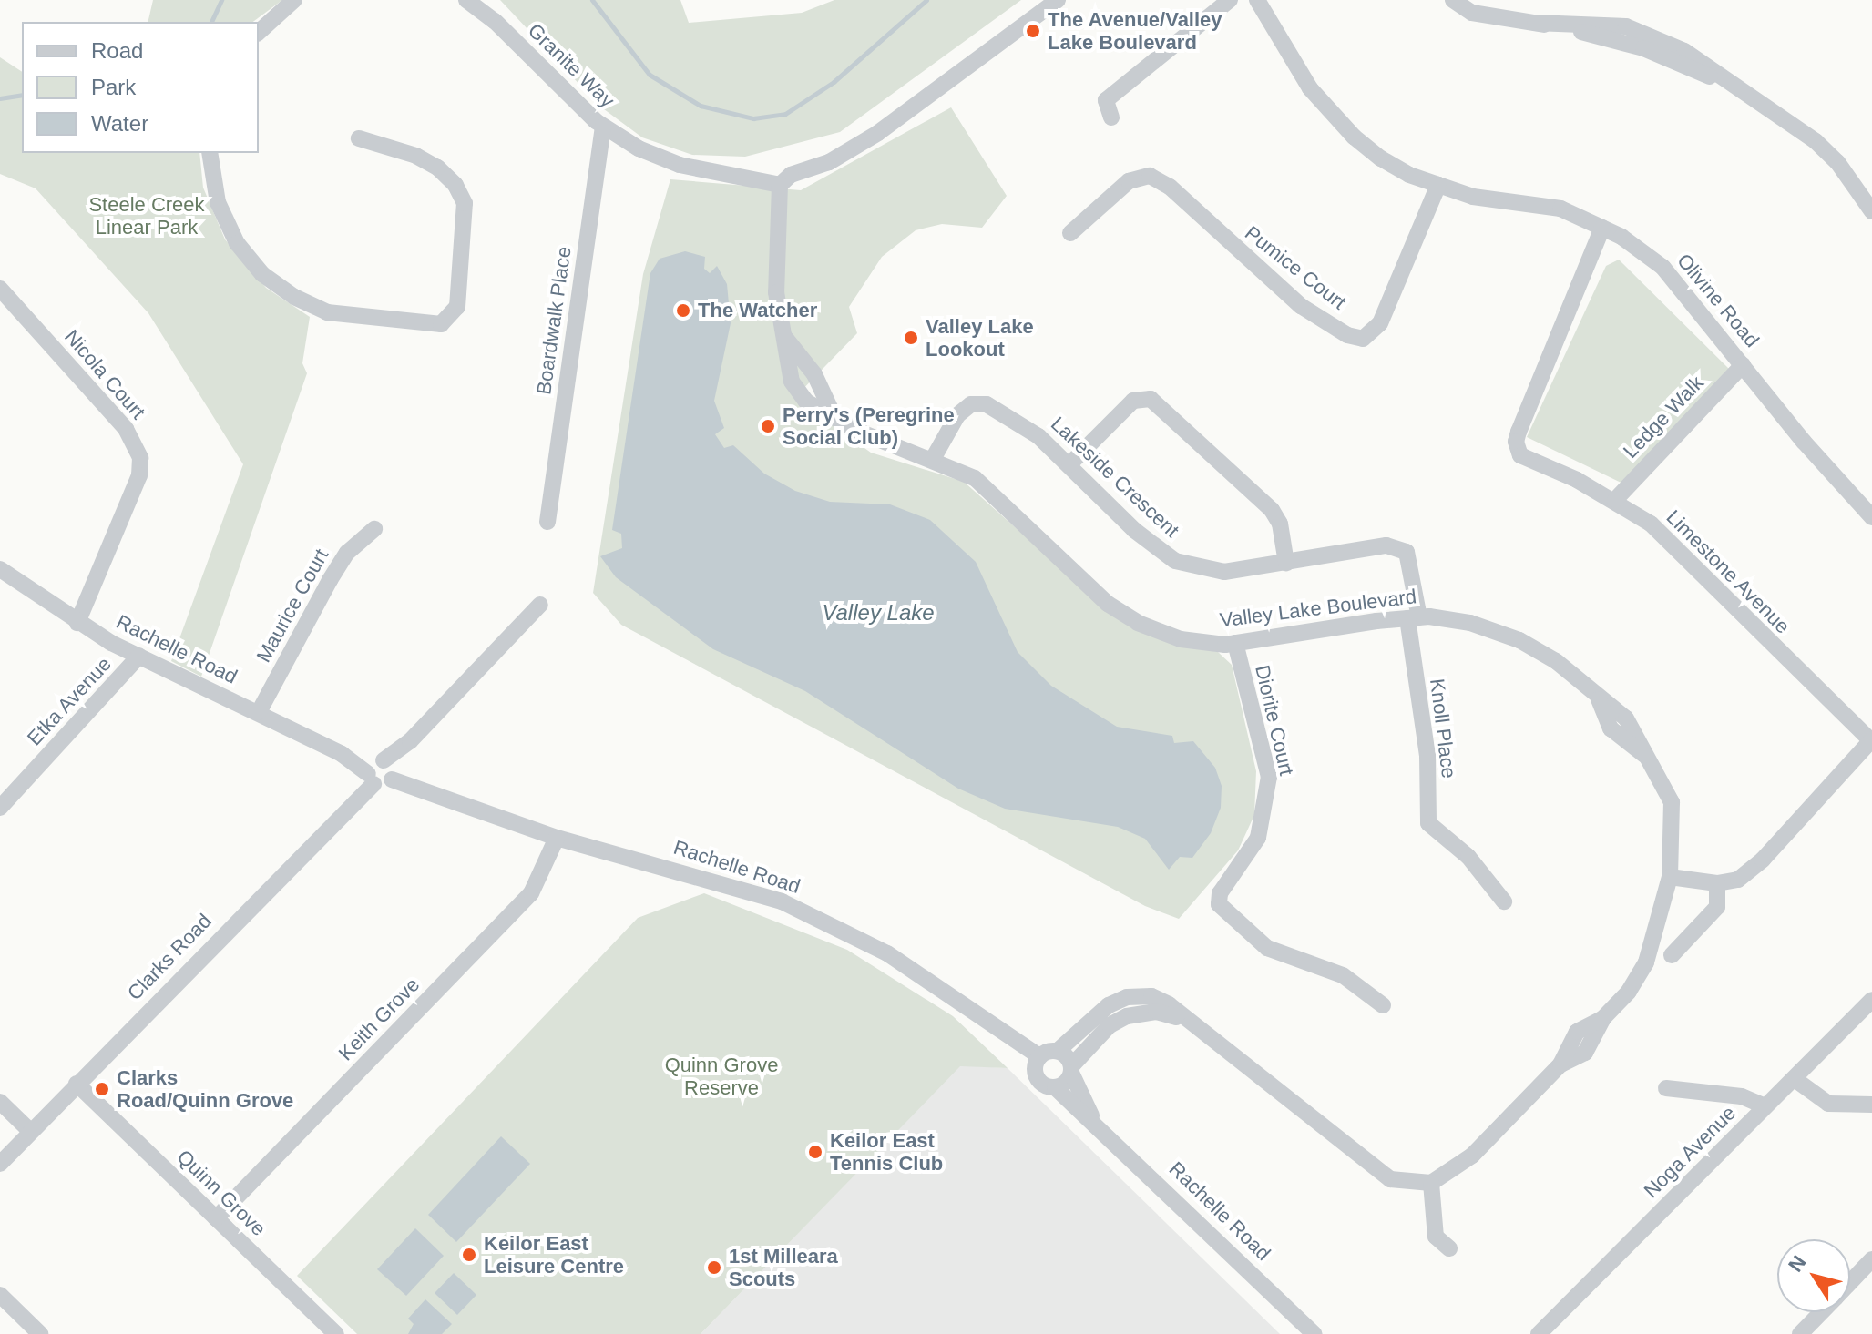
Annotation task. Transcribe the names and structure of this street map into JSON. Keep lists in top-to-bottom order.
{
  "streets": {
    "street": [
      "Granite Way",
      "Pumice Court",
      "Olivine Road",
      "Boardwalk Place",
      "Nicola Court",
      "Ledge Walk",
      "Lakeside Crescent",
      "Limestone Avenue",
      "Maurice Court",
      "Valley Lake Boulevard",
      "Rachelle Road",
      "Etka Avenue",
      "Diorite Court",
      "Knoll Place",
      "Clarks Road",
      "Keith Grove",
      "Noga Avenue",
      "Quinn Grove"
    ]
  },
  "crossings": [
    ["Granite Way", "Boardwalk Place"],
    ["Granite Way", "Valley Lake Boulevard"],
    ["Pumice Court", "Olivine Road"],
    ["Olivine Road", "Ledge Walk"],
    ["Olivine Road", "Limestone Avenue"],
    ["Nicola Court", "Rachelle Road"],
    ["Ledge Walk", "Limestone Avenue"],
    ["Lakeside Crescent", "Valley Lake Boulevard"],
    ["Lakeside Crescent", "Knoll Place"],
    ["Maurice Court", "Rachelle Road"],
    ["Valley Lake Boulevard", "Diorite Court"],
    ["Valley Lake Boulevard", "Knoll Place"],
    ["Rachelle Road", "Etka Avenue"],
    ["Rachelle Road", "Clarks Road"],
    ["Rachelle Road", "Keith Grove"],
    ["Clarks Road", "Quinn Grove"],
    ["Keith Grove", "Quinn Grove"]
  ],
  "water": ["Valley Lake"],
  "parks": ["Steele Creek Linear Park", "Quinn Grove Reserve"],
  "places": [
    "The Avenue/Valley Lake Boulevard",
    "The Watcher",
    "Valley Lake Lookout",
    "Perry's (Peregrine Social Club)",
    "Clarks Road/Quinn Grove",
    "Keilor East Tennis Club",
    "Keilor East Leisure Centre",
    "1st Milleara Scouts"
  ],
  "legend": ["Road", "Park", "Water"],
  "north": "top left"
}
